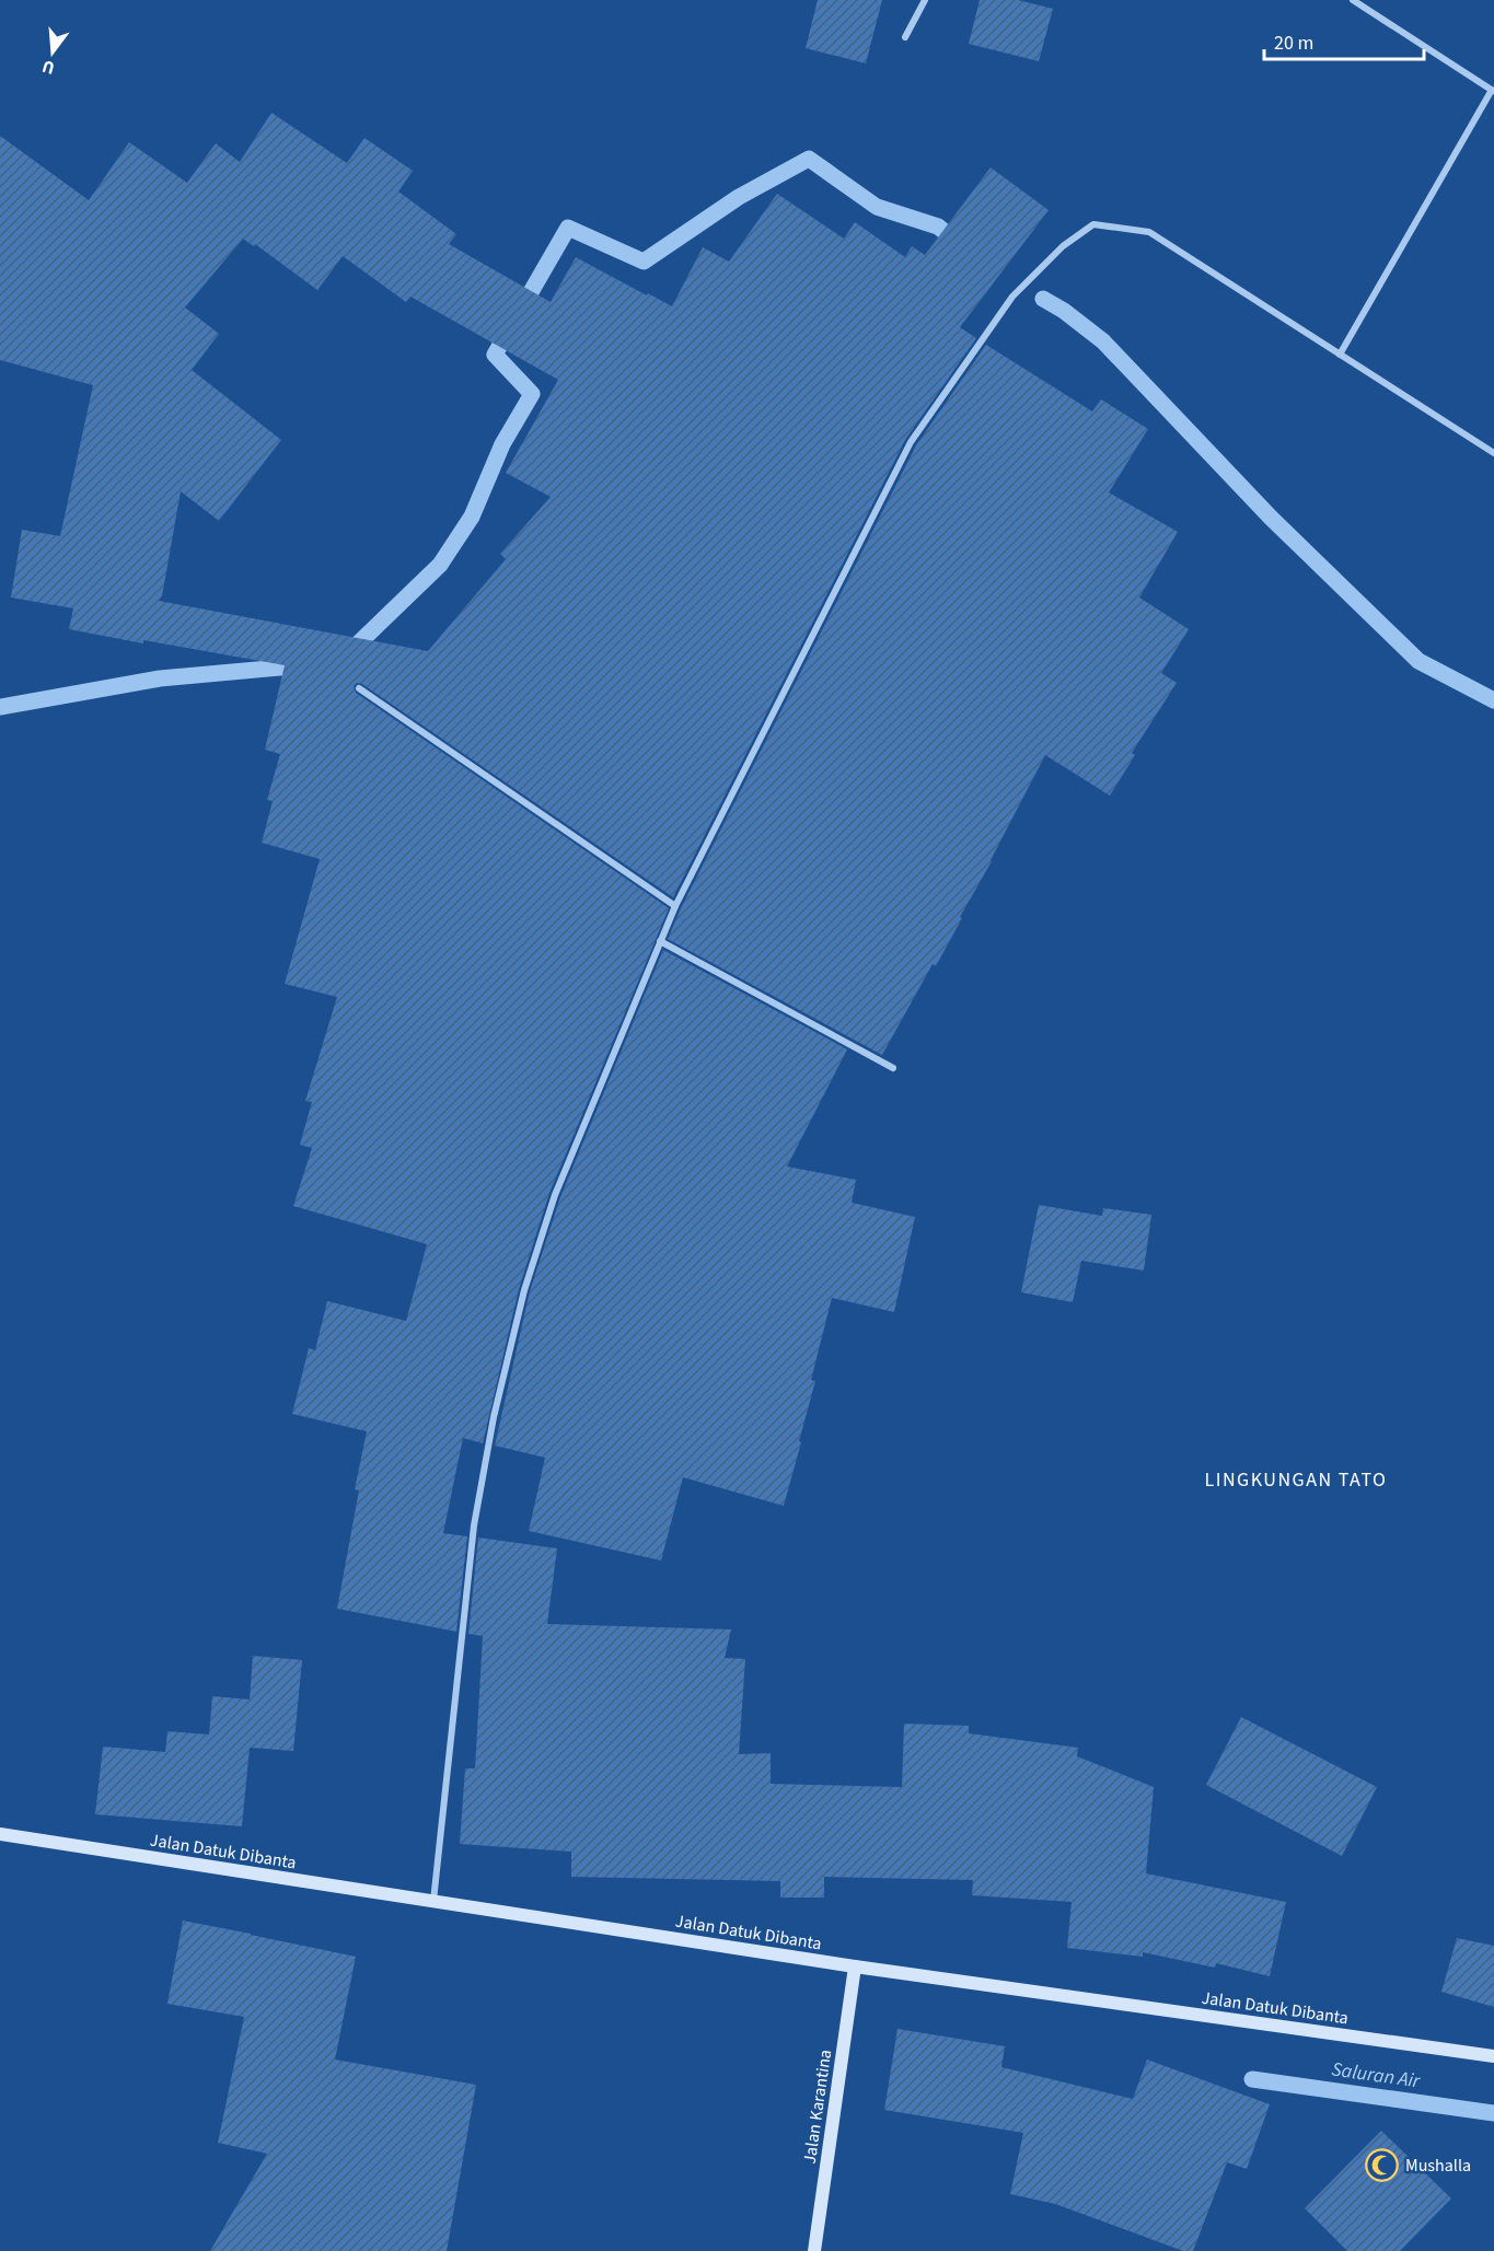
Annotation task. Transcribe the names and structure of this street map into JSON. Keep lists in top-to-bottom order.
{
  "streets": {
    "main road": ["Jalan Datuk Dibanta", "Jalan Karantina"]
  },
  "crossings": [
    ["Jalan Datuk Dibanta", "Jalan Karantina"]
  ],
  "districts": ["LINGKUNGAN TATO"],
  "water": ["Saluran Air"],
  "places": {
    "mosque": ["Mushalla"]
  },
  "scale_bar": "20 m",
  "north": "bottom"
}
